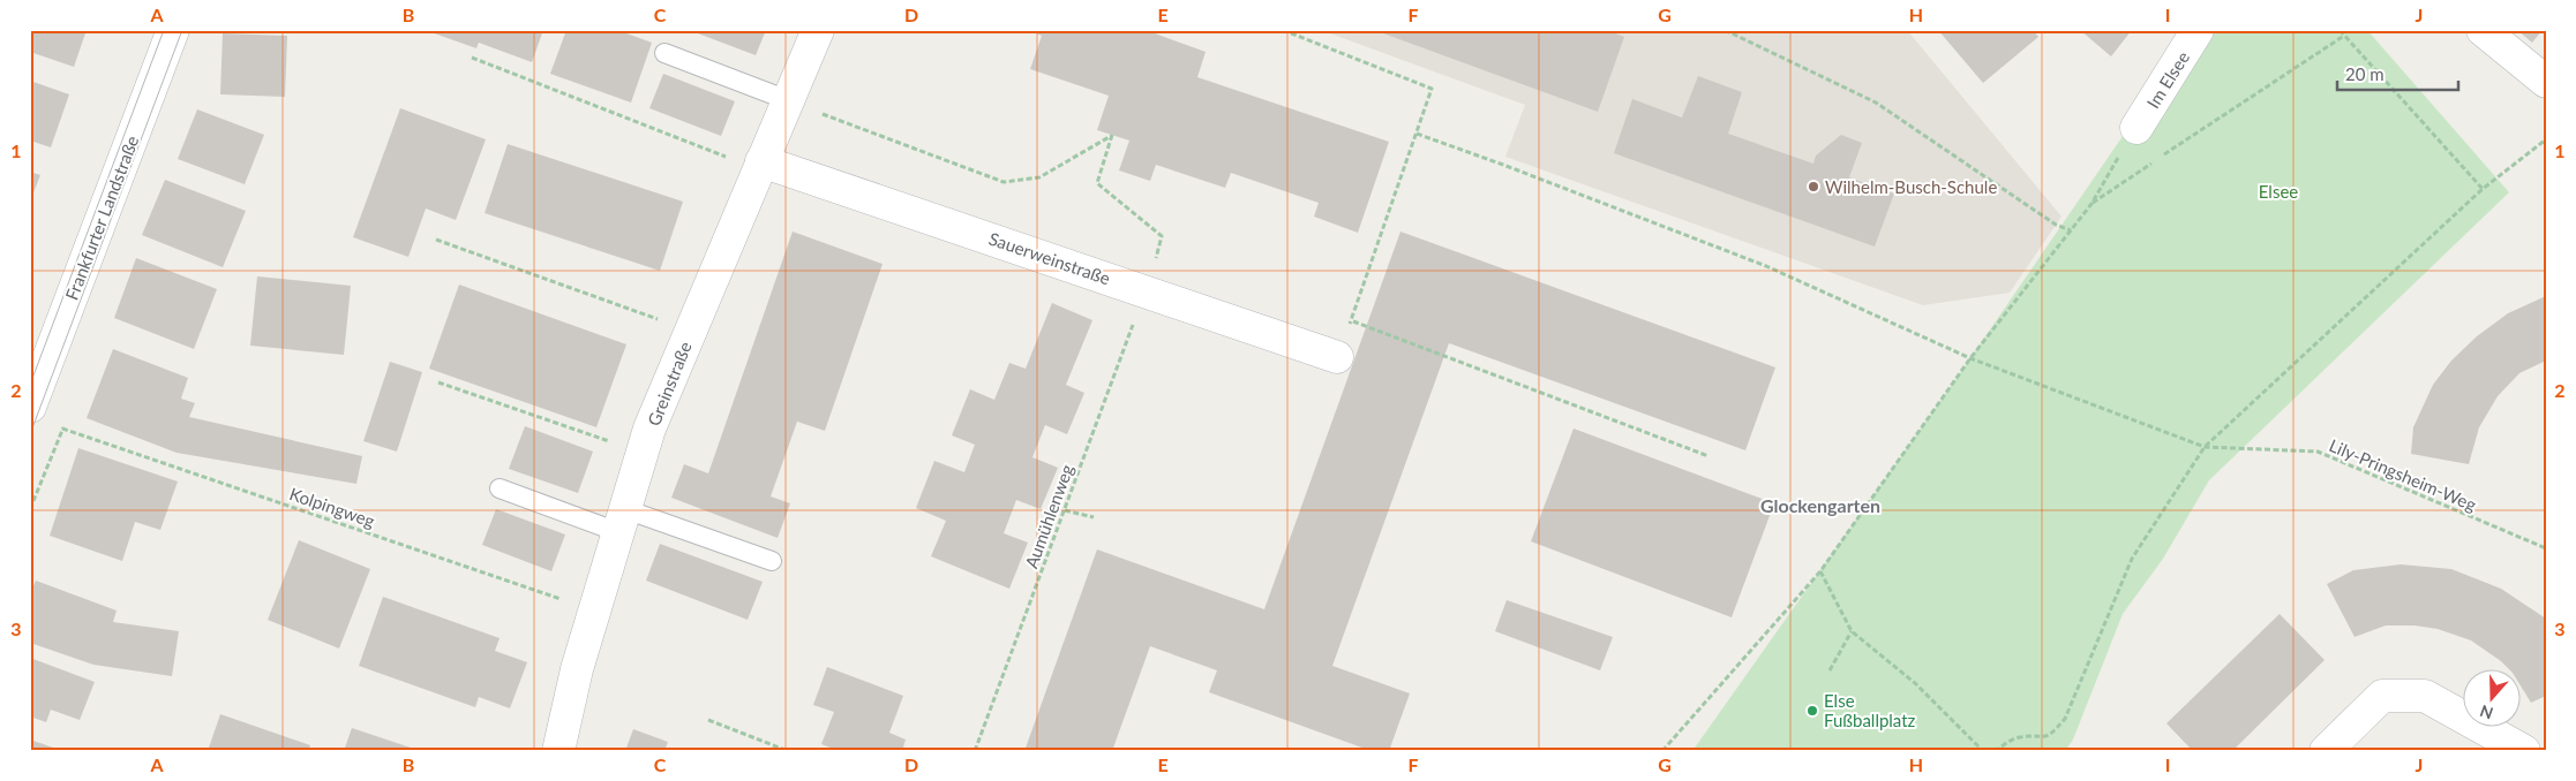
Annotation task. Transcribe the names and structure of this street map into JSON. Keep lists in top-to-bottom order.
{
  "streets": {
    "street": [
      "Im Elsee",
      "Frankfurter Landstraße",
      "Sauerweinstraße",
      "Greinstraße"
    ],
    "path": ["Lily-Pringsheim-Weg", "Kolpingweg", "Aumühlenweg"]
  },
  "crossings": [
    ["Sauerweinstraße", "Greinstraße"],
    ["Sauerweinstraße", "Aumühlenweg"],
    ["Greinstraße", "Kolpingweg"],
    ["Greinstraße", "Aumühlenweg"]
  ],
  "districts": ["Glockengarten"],
  "parks": ["Elsee"],
  "places": ["Wilhelm-Busch-Schule", "Else Fußballplatz"],
  "scale_bar": "20 m",
  "north": "bottom",
  "grid": {
    "columns": [
      "A",
      "B",
      "C",
      "D",
      "E",
      "F",
      "G",
      "H",
      "I",
      "J"
    ],
    "rows": ["1", "2", "3"]
  }
}
